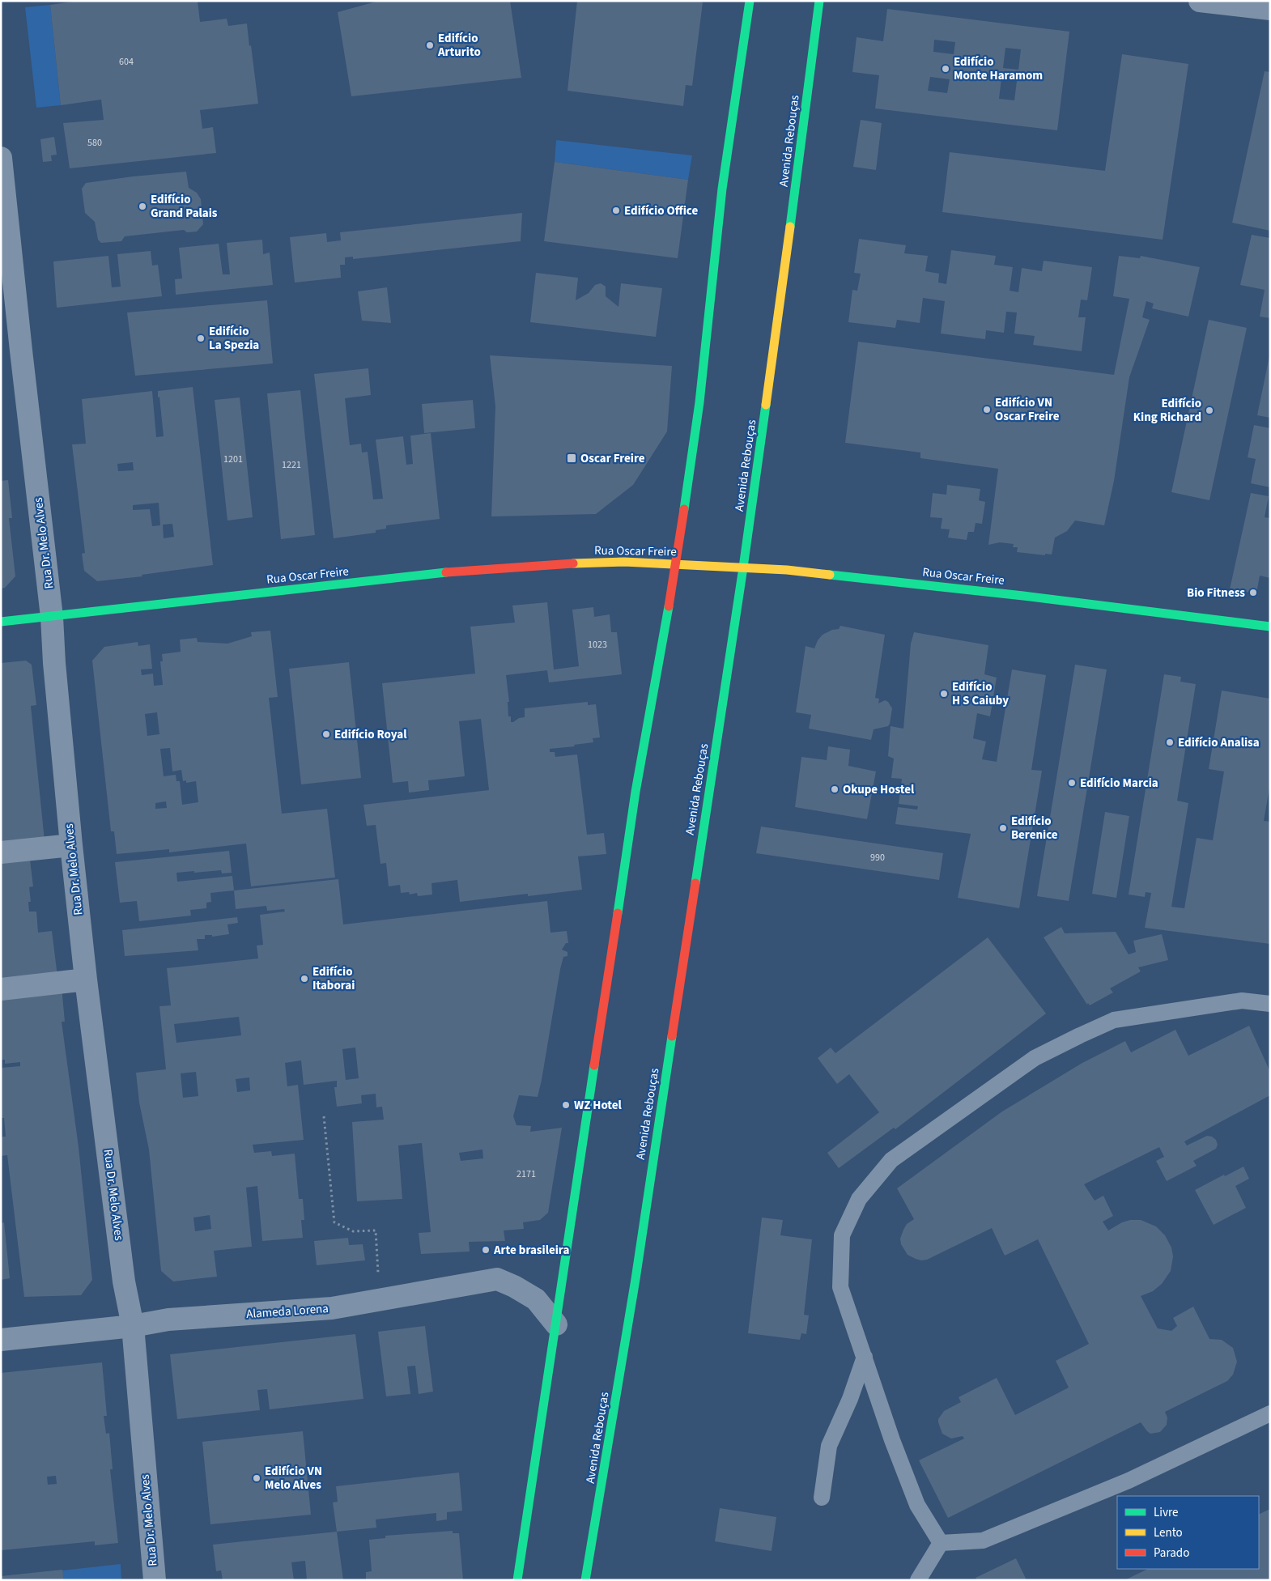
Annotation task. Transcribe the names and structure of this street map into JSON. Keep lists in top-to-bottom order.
{
  "streets": {
    "main road": ["Avenida Rebouças", "Rua Oscar Freire"],
    "street": ["Rua Dr. Melo Alves", "Alameda Lorena"]
  },
  "crossings": [
    ["Avenida Rebouças", "Rua Oscar Freire"],
    ["Rua Dr. Melo Alves", "Rua Oscar Freire"],
    ["Rua Dr. Melo Alves", "Alameda Lorena"]
  ],
  "places": {
    "other": [
      "Edifício Arturito",
      "Edifício Monte Haramom",
      "Edifício Grand Palais",
      "Edifício Office",
      "Edifício La Spezia",
      "Edifício VN Oscar Freire",
      "Edifício King Richard",
      "Bio Fitness",
      "Edifício H S Caiuby",
      "Edifício Royal",
      "Edifício Analisa",
      "Edifício Marcia",
      "Okupe Hostel",
      "Edifício Berenice",
      "Edifício Itaborai",
      "WZ Hotel",
      "Arte brasileira",
      "Edifício VN Melo Alves"
    ],
    "transit": ["Oscar Freire"]
  },
  "house_numbers": [
    "604",
    "580",
    "1201",
    "1221",
    "1023",
    "990",
    "2171"
  ],
  "legend": ["Livre", "Lento", "Parado"]
}
